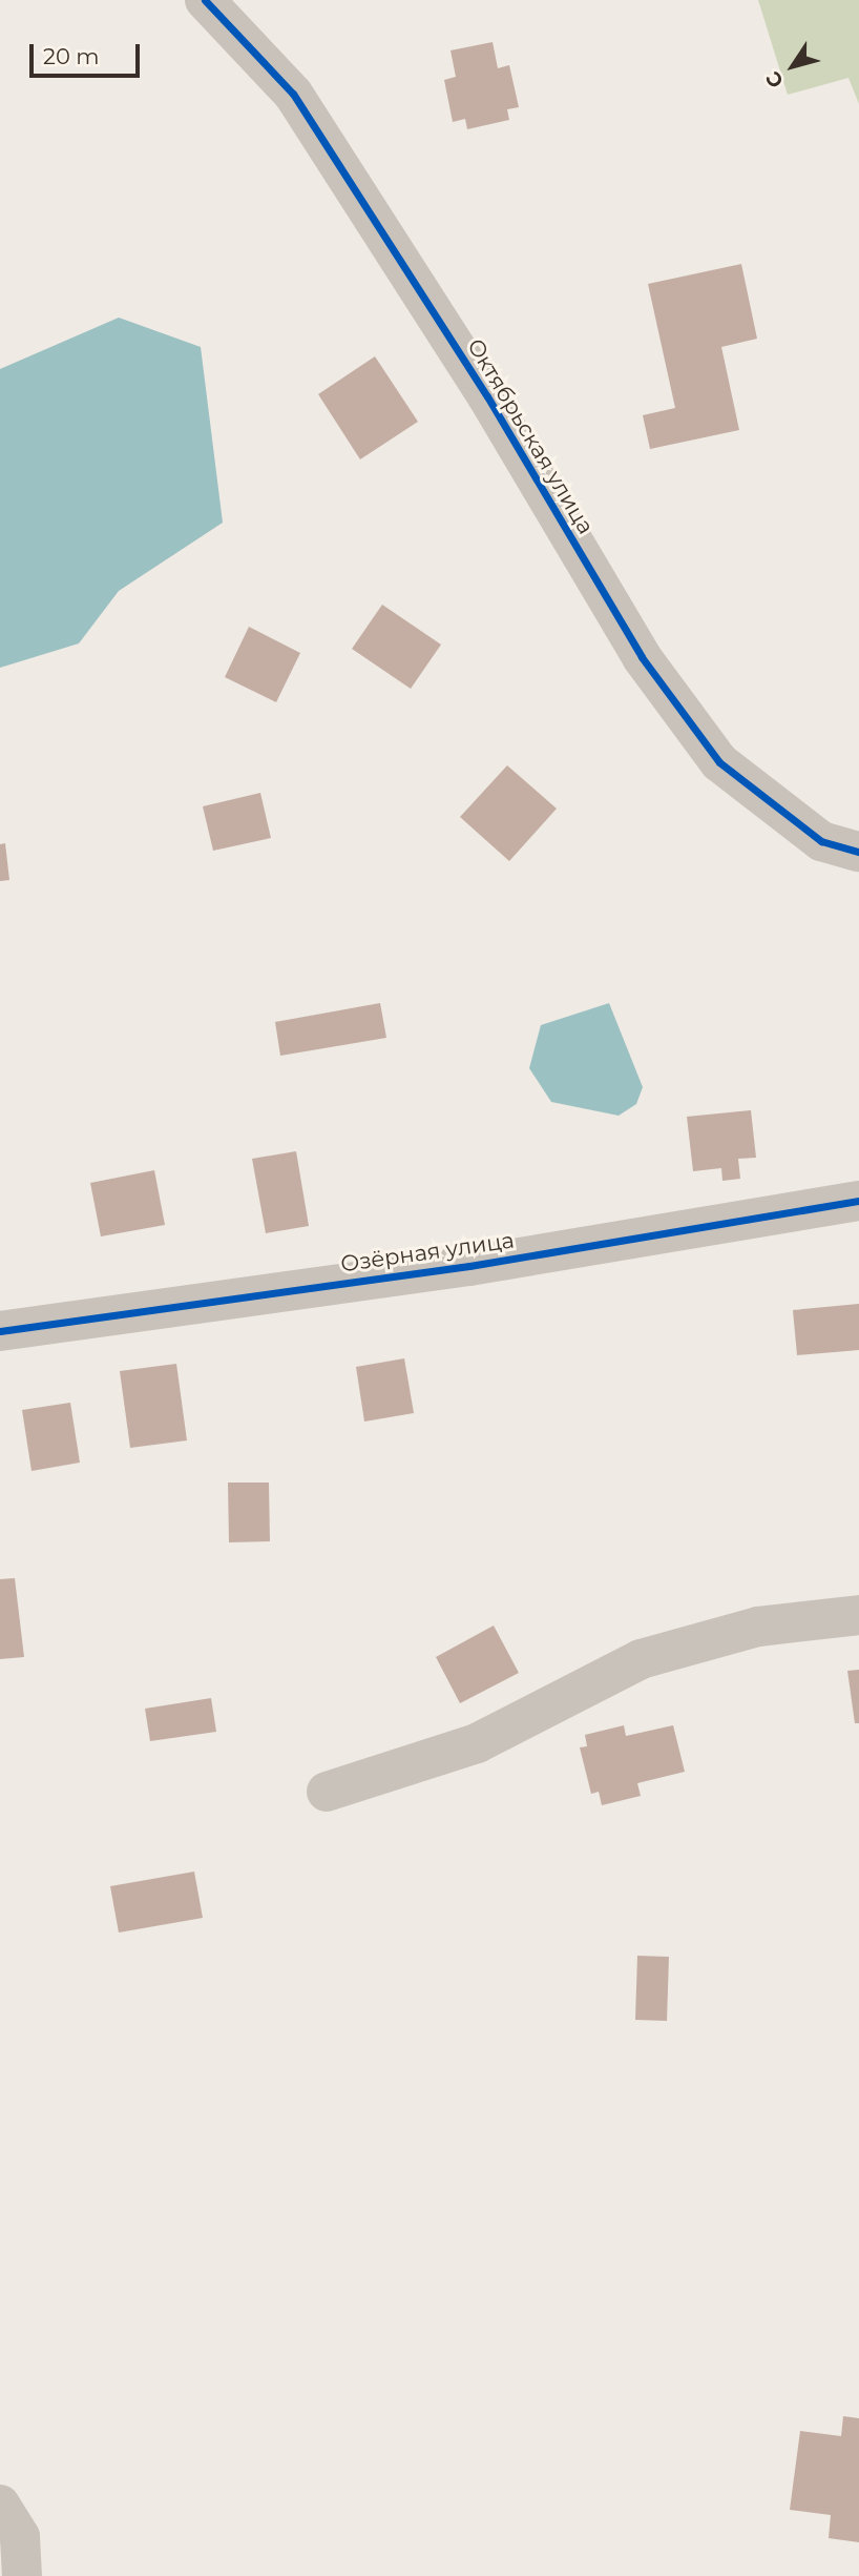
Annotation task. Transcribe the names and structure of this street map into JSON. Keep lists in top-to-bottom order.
{
  "streets": {
    "street": ["Октябрьская улица", "Озёрная улица"]
  },
  "scale_bar": "20 m",
  "north": "bottom left"
}
